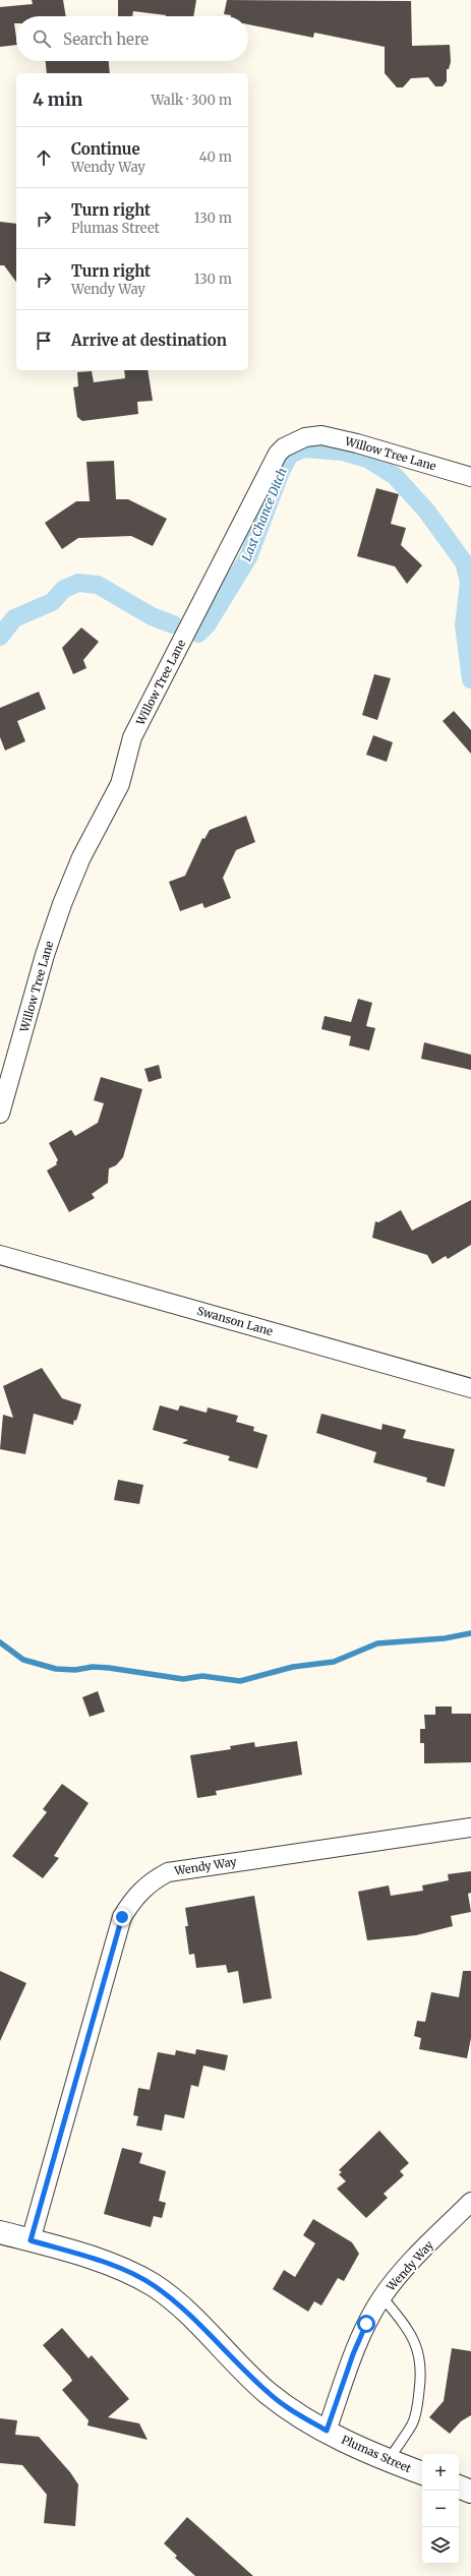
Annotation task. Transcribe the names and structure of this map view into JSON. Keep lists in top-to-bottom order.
{
  "streets": {
    "street": [
      "Willow Tree Lane",
      "Swanson Lane",
      "Wendy Way",
      "Plumas Street"
    ]
  },
  "crossings": [
    ["Wendy Way", "Plumas Street"]
  ],
  "water": ["Last Chance Ditch"],
  "page": {
    "search": "Search here",
    "heading": ["4 min", "Walk · 300 m"],
    "list": [
      ["Continue", "Wendy Way", "40 m"],
      ["Turn right", "Plumas Street", "130 m"],
      ["Turn right", "Wendy Way", "130 m"],
      "Arrive at destination"
    ],
    "map_buttons": ["+", "−"]
  }
}
